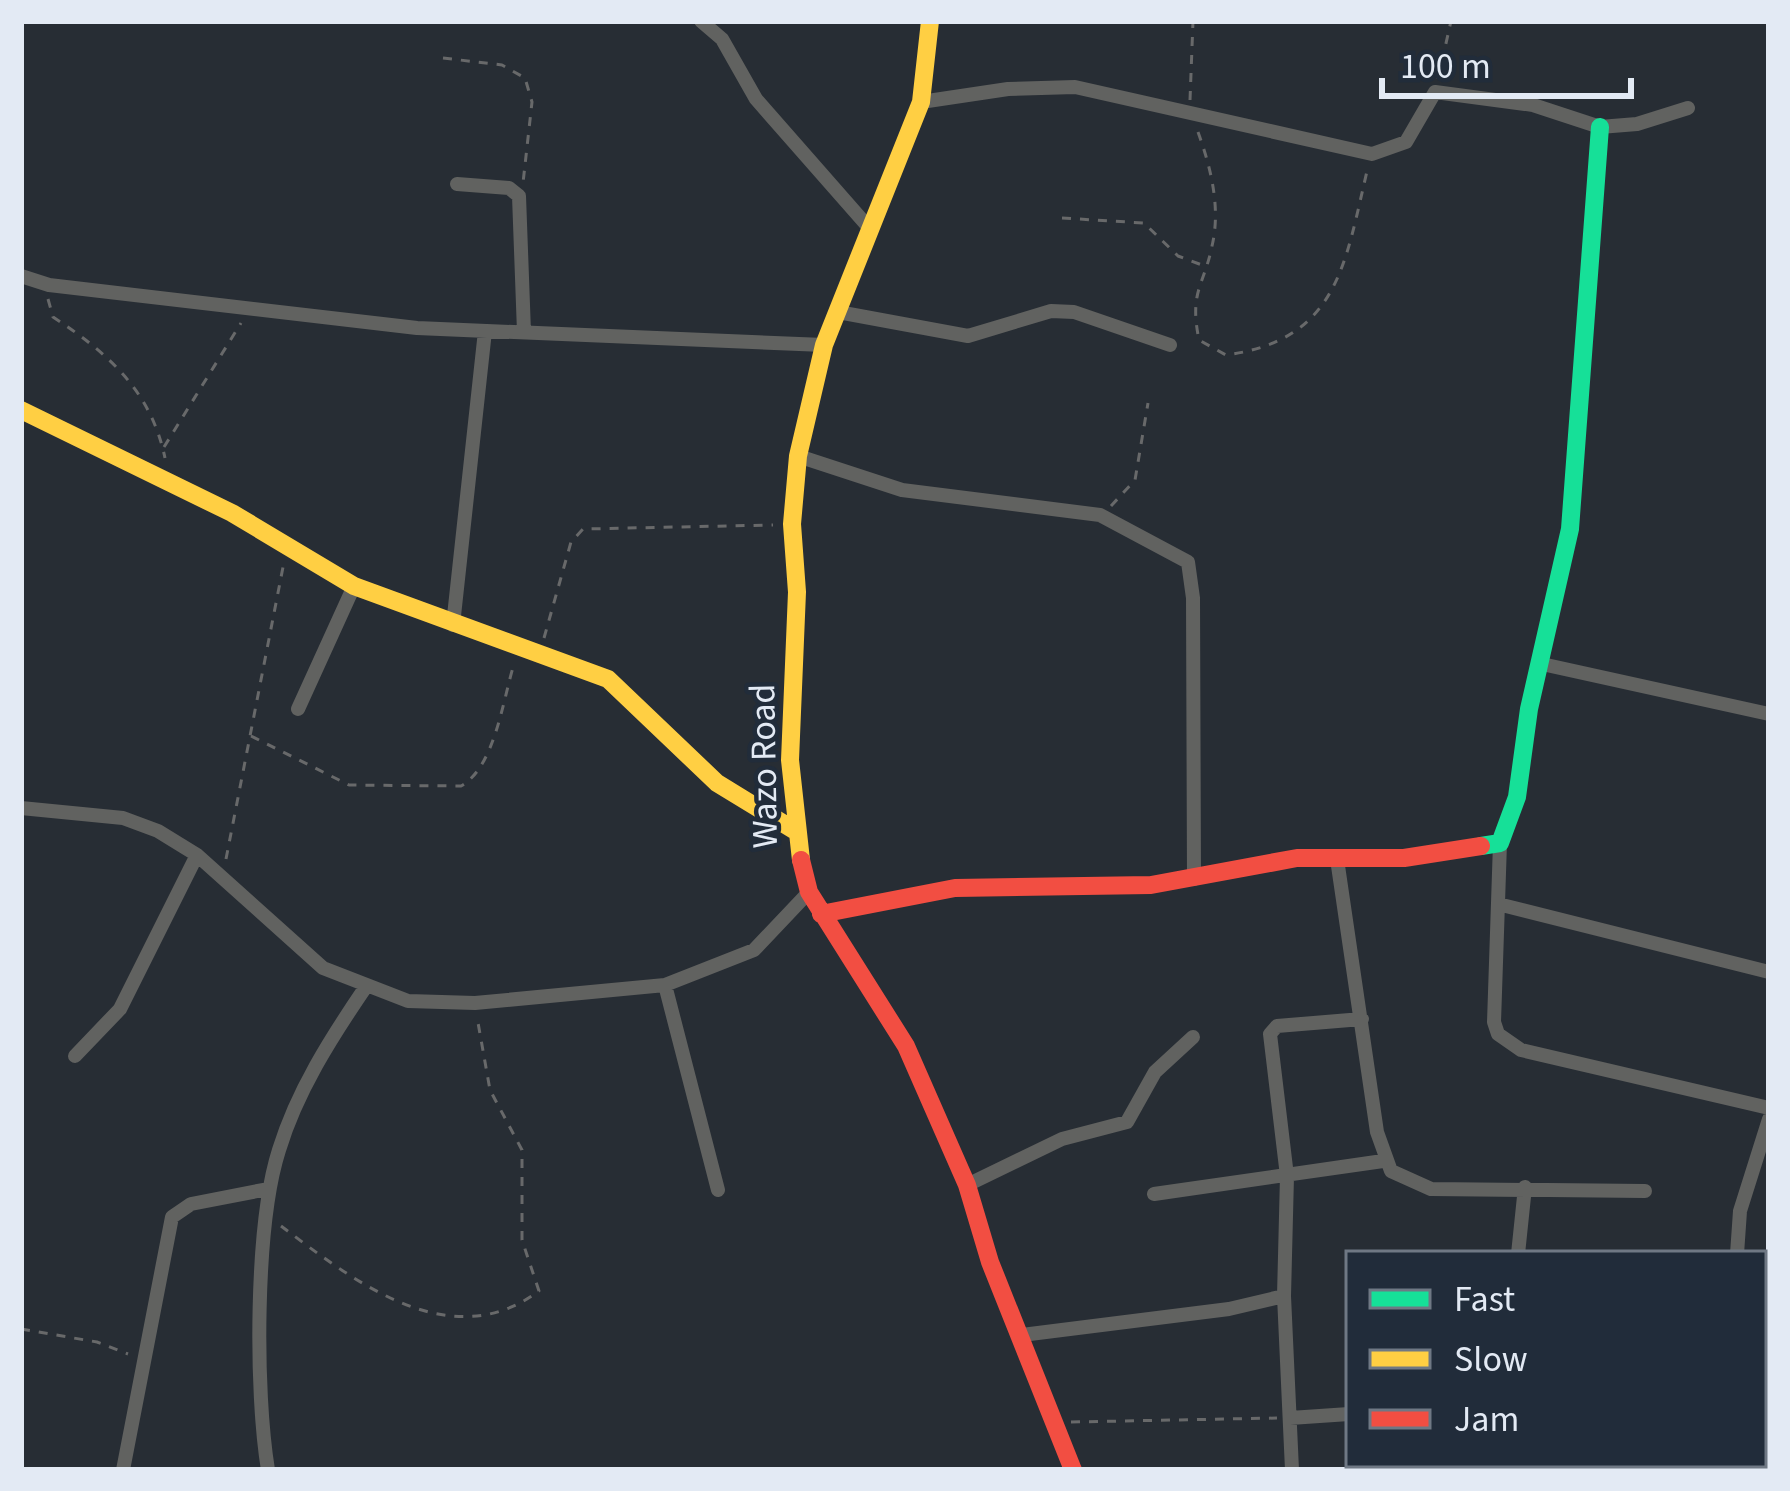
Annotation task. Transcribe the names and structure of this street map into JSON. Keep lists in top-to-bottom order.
{
  "streets": {
    "street": ["Wazo Road"]
  },
  "legend": ["Fast", "Slow", "Jam"],
  "scale_bar": "100 m"
}
